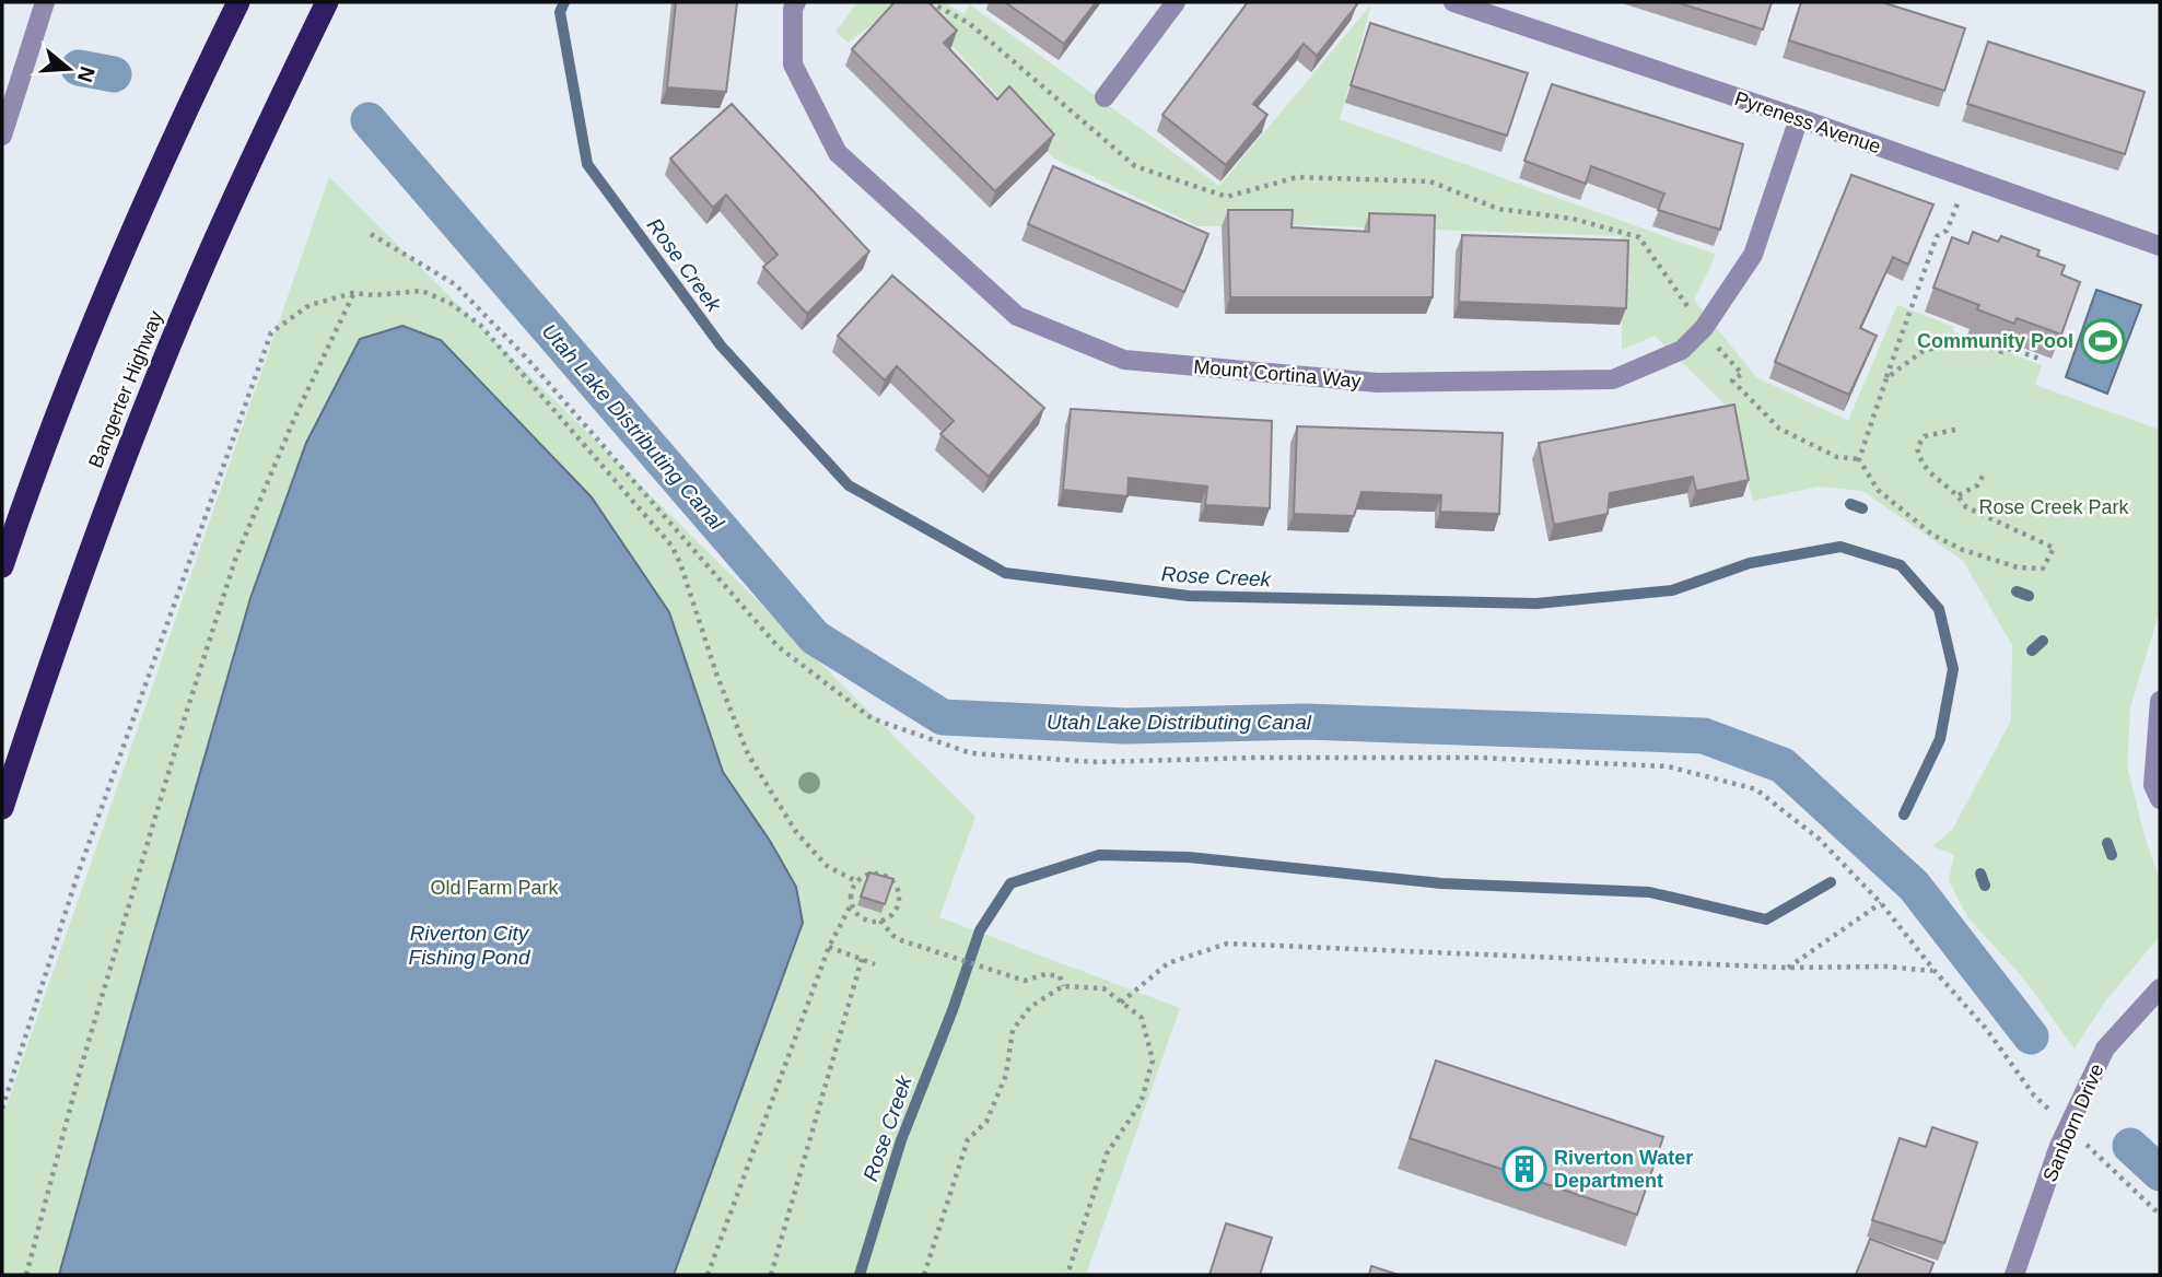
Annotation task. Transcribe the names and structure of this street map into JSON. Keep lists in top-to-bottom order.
{
  "streets": {
    "highway": ["Bangerter Highway"],
    "street": ["Pyreness Avenue", "Mount Cortina Way", "Sanborn Drive"]
  },
  "crossings": [
    ["Pyreness Avenue", "Mount Cortina Way"]
  ],
  "water": ["Rose Creek", "Utah Lake Distributing Canal", "Riverton City Fishing Pond"],
  "parks": ["Rose Creek Park", "Old Farm Park"],
  "places": {
    "sports": ["Community Pool"],
    "building": ["Riverton Water Department"]
  },
  "north": "right"
}
